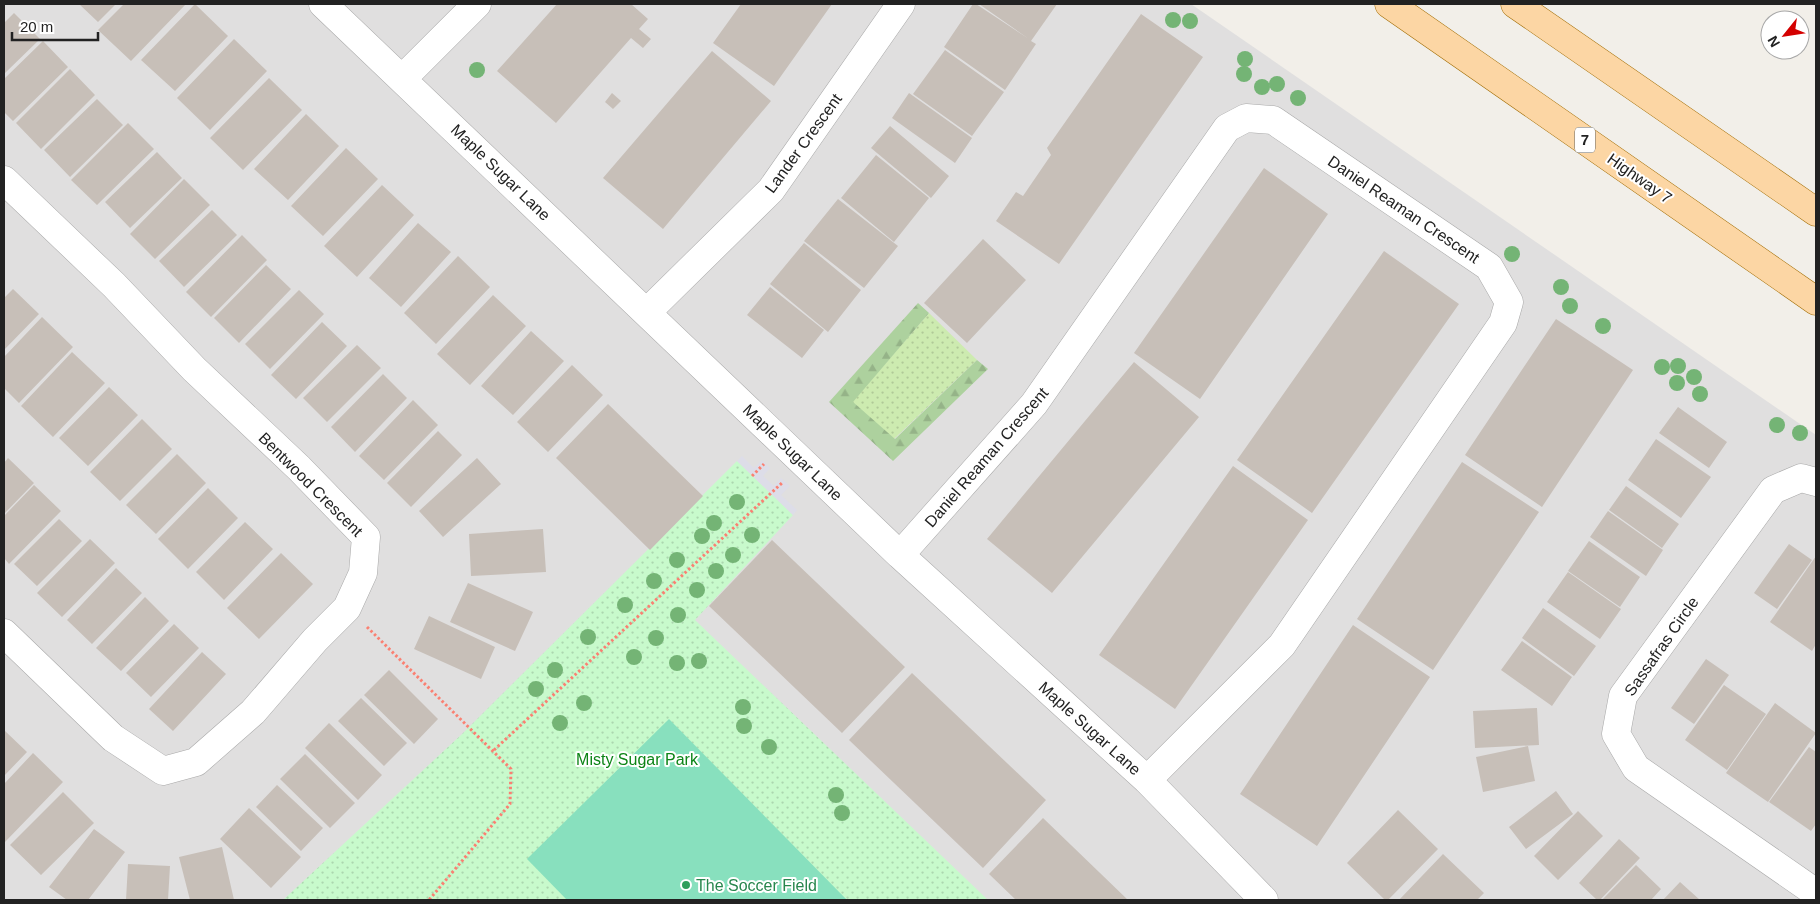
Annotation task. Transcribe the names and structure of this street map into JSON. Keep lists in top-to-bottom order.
{
  "streets": {
    "main road": ["7", "Highway 7"],
    "street": [
      "Lander Crescent",
      "Maple Sugar Lane",
      "Daniel Reaman Crescent",
      "Bentwood Crescent",
      "Sassafras Circle"
    ]
  },
  "crossings": [
    ["Lander Crescent", "Maple Sugar Lane"],
    ["Maple Sugar Lane", "Daniel Reaman Crescent"]
  ],
  "parks": ["Misty Sugar Park"],
  "places": ["The Soccer Field"],
  "scale_bar": "20 m",
  "north": "bottom left"
}
